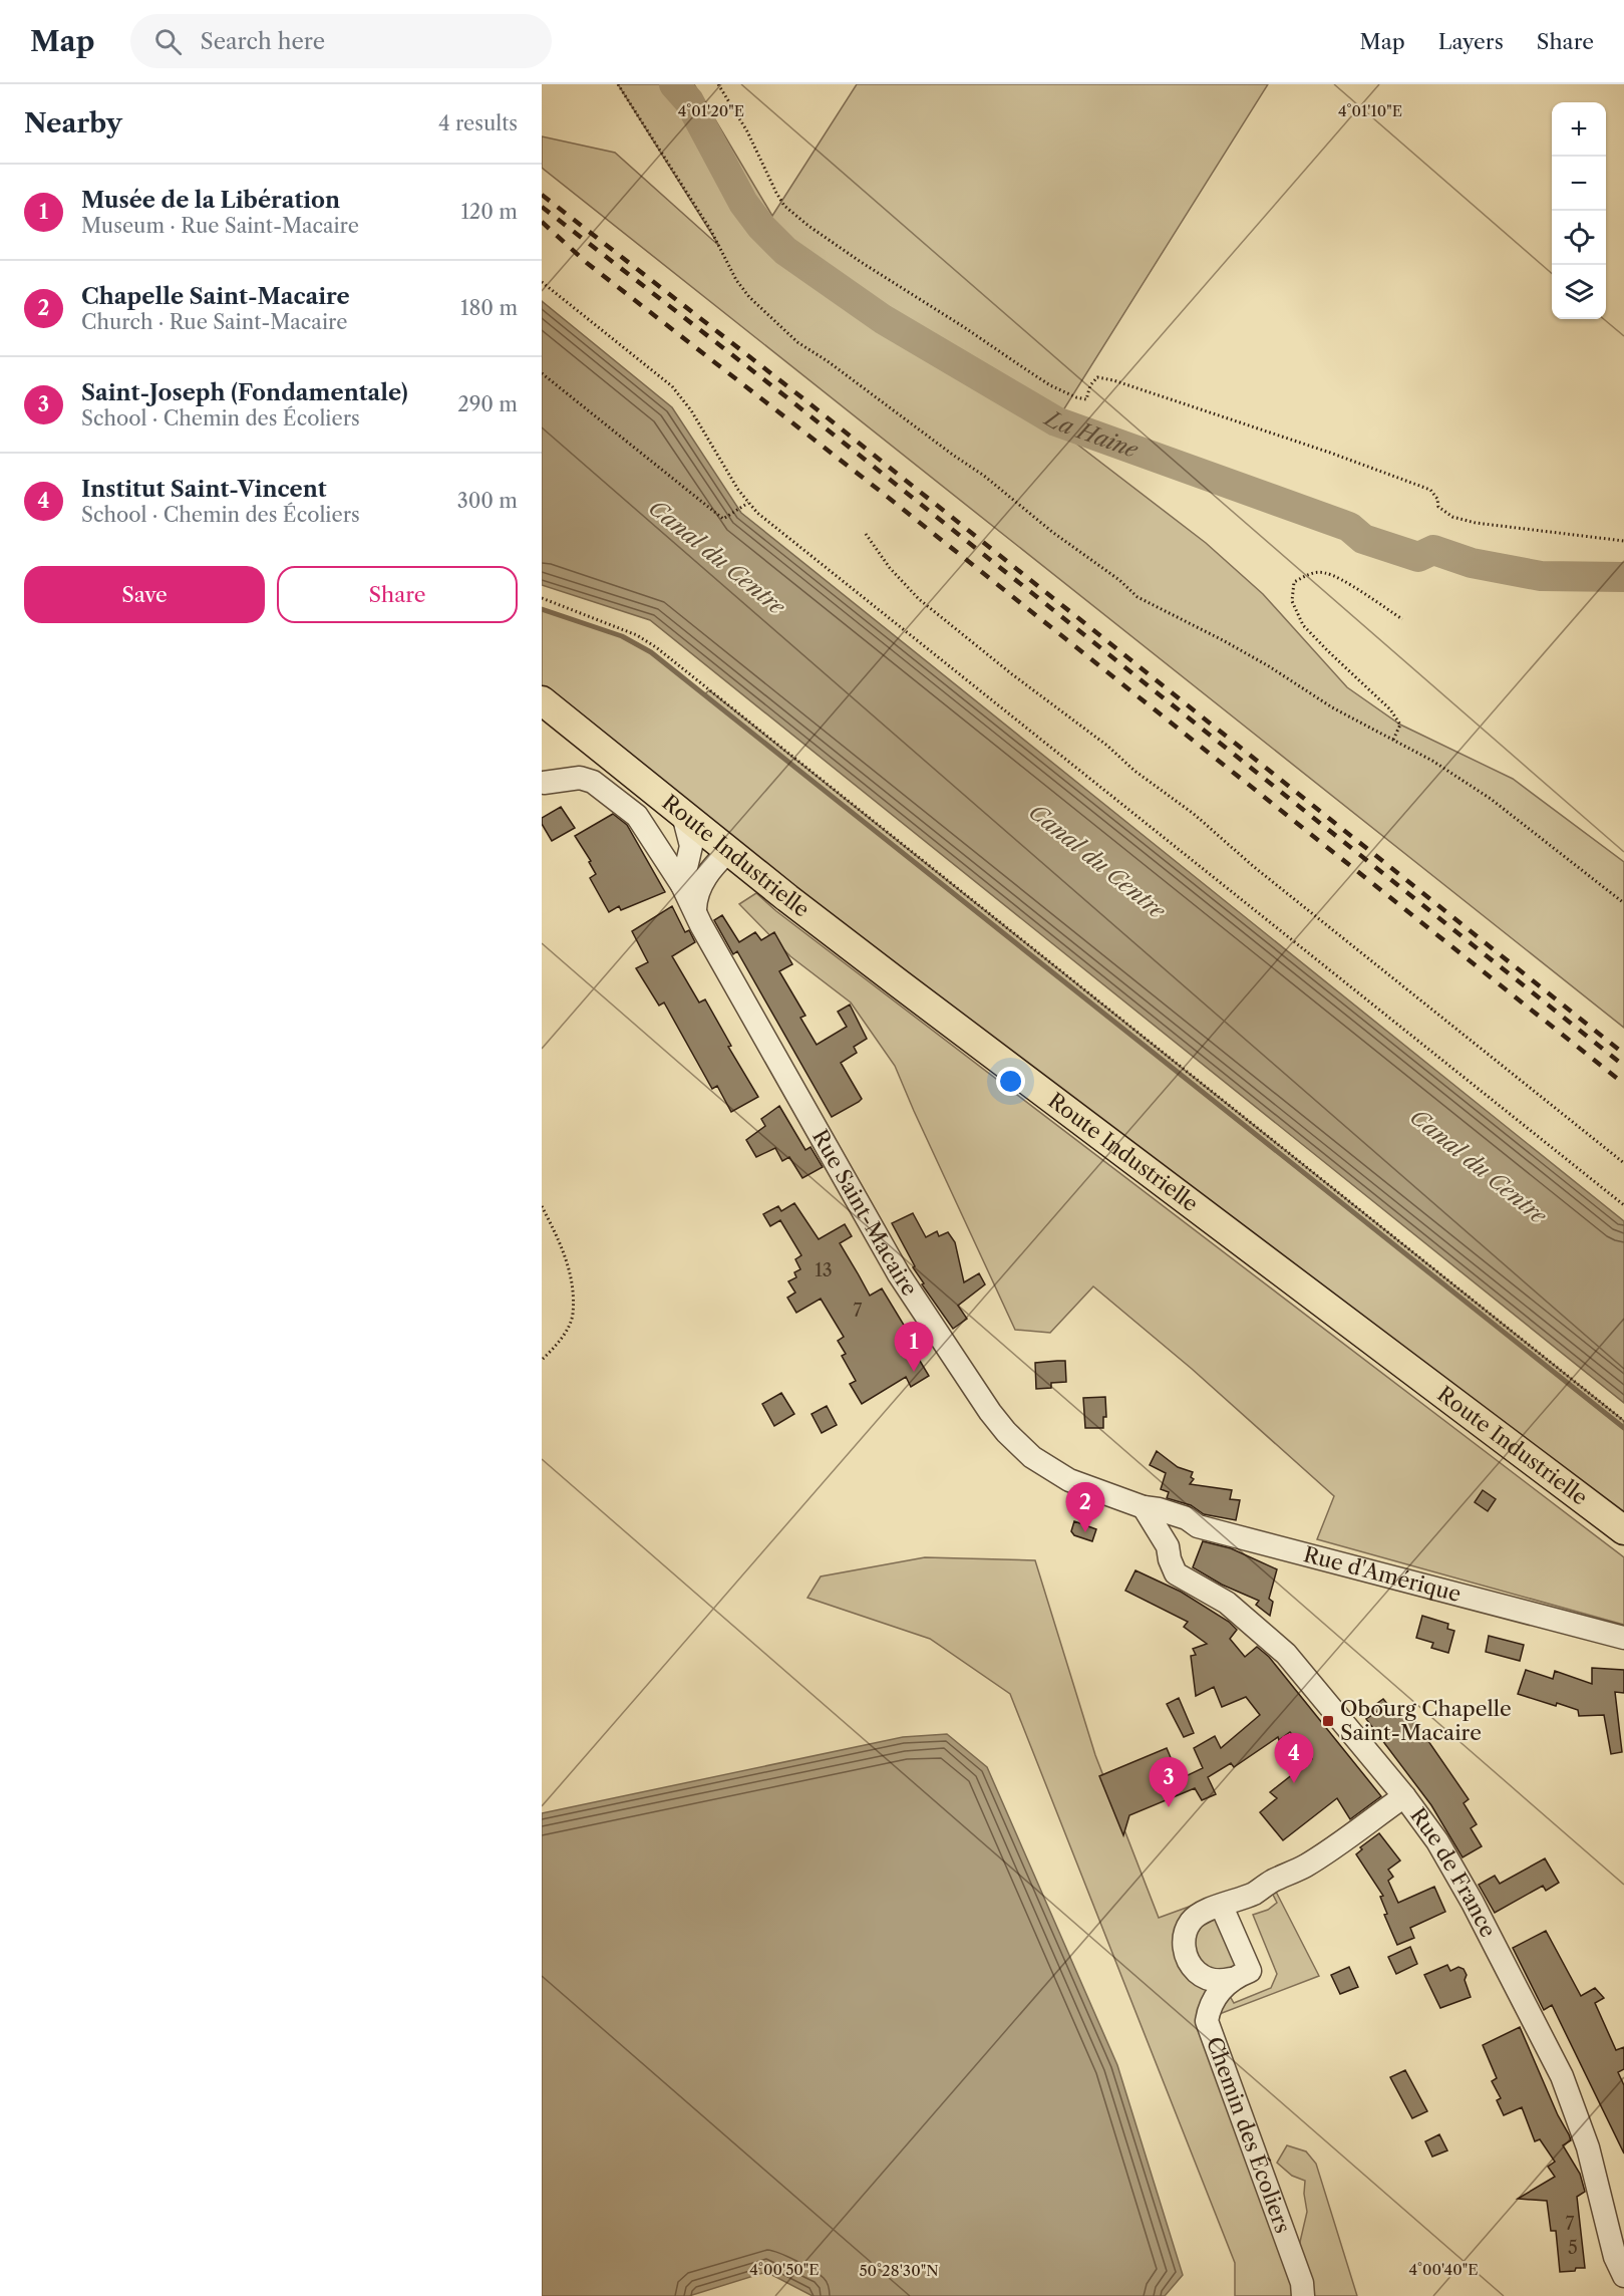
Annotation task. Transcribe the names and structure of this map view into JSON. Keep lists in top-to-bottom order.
{
  "streets": {
    "main road": ["Route Industrielle"],
    "street": [
      "Rue Saint-Macaire",
      "Rue d'Amérique",
      "Rue de France",
      "Chemin des Écoliers"
    ]
  },
  "crossings": [
    ["Rue Saint-Macaire", "Rue d'Amérique"],
    ["Rue Saint-Macaire", "Rue de France"],
    ["Rue d'Amérique", "Rue de France"]
  ],
  "water": ["La Haine", "Canal du Centre"],
  "places": {
    "transit": ["Obourg Chapelle Saint-Macaire"]
  },
  "house_numbers": [
    "13",
    "7",
    "7",
    "5"
  ],
  "page": {
    "header": "Map",
    "search": "Search here",
    "nav": ["Map", "Layers", "Share"],
    "heading": ["Nearby", "4 results"],
    "map_buttons": ["+", "−"],
    "list": [
      {
        "mark": "1",
        "name": "Musée de la Libération",
        "note": "Museum · Rue Saint-Macaire",
        "value": "120 m"
      },
      {
        "mark": "2",
        "name": "Chapelle Saint-Macaire",
        "note": "Church · Rue Saint-Macaire",
        "value": "180 m"
      },
      {
        "mark": "3",
        "name": "Saint-Joseph (Fondamentale)",
        "note": "School · Chemin des Écoliers",
        "value": "290 m"
      },
      {
        "mark": "4",
        "name": "Institut Saint-Vincent",
        "note": "School · Chemin des Écoliers",
        "value": "300 m"
      }
    ],
    "buttons": ["Save", "Share"],
    "pins": [
      "1",
      "2",
      "4",
      "3"
    ]
  },
  "coordinates": [
    "4°01'20\"E",
    "4°01'10\"E",
    "4°00'50\"E",
    "4°00'40\"E",
    "50°28'30\"N"
  ]
}
